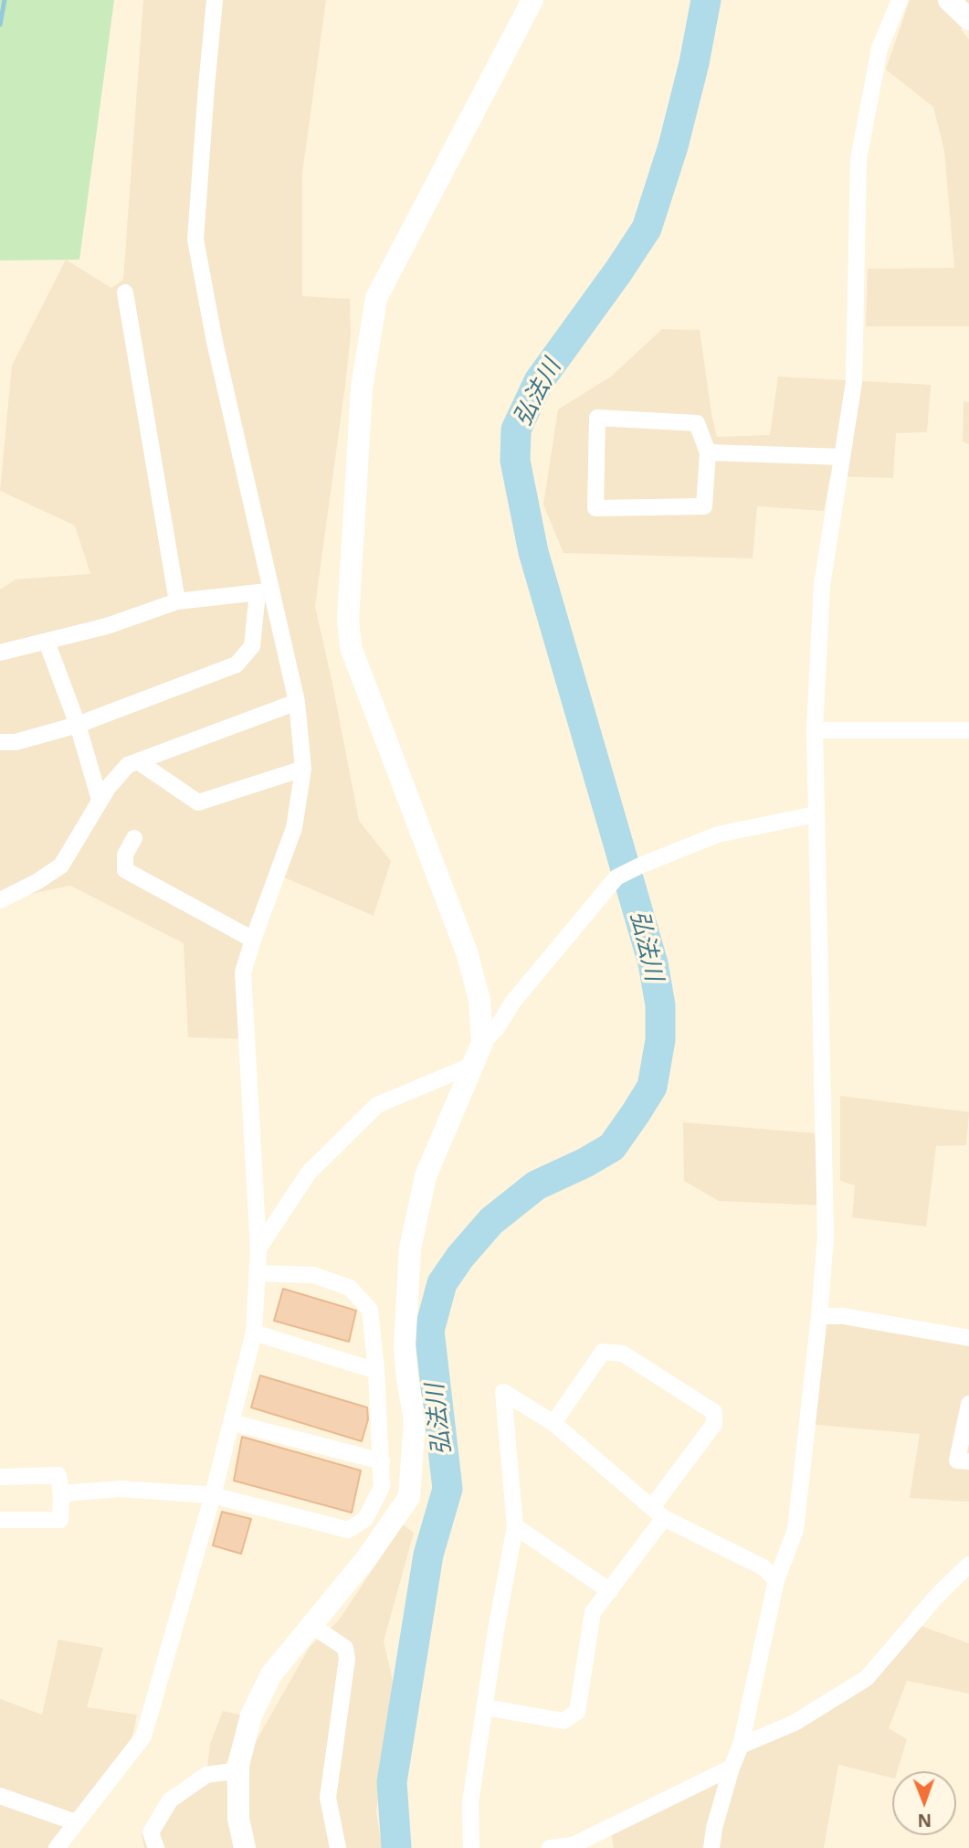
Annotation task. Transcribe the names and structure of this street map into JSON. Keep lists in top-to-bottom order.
{
  "water": ["弘法川"],
  "north": "bottom"
}
